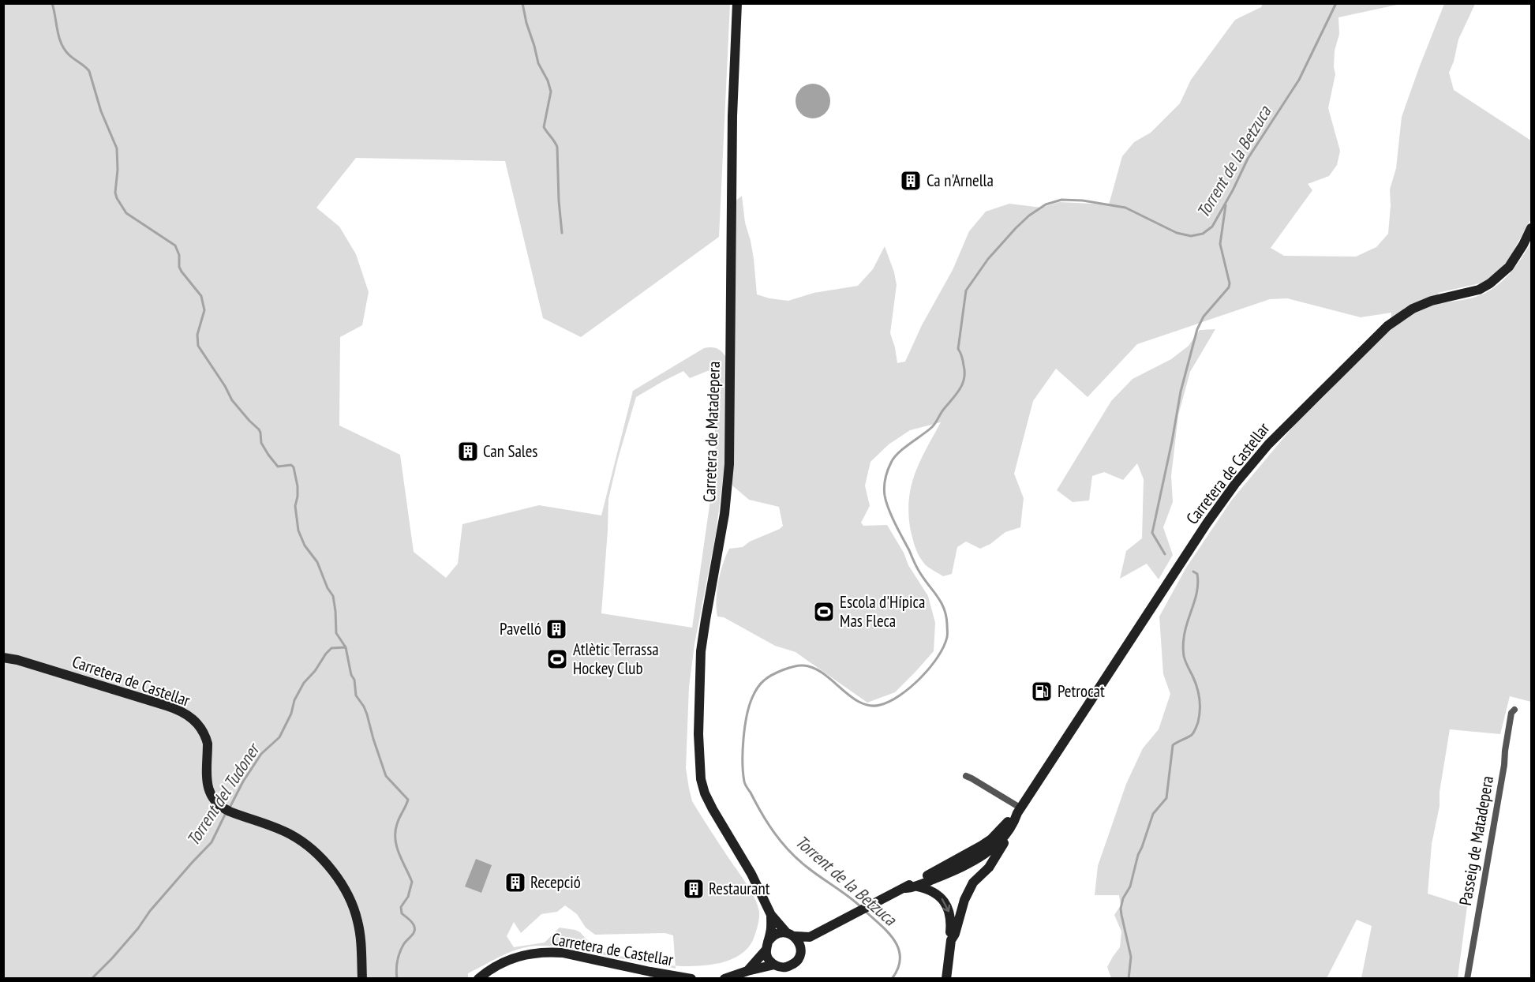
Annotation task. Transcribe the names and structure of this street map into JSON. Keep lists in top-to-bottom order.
{
  "streets": {
    "street": ["Carretera de Matadepera", "Carretera de Castellar", "Passeig de Matadepera"]
  },
  "water": ["Torrent de la Betzuca", "Torrent del Tudoner"],
  "places": {
    "building": [
      "Ca n'Arnella",
      "Can Sales",
      "Pavelló",
      "Recepció",
      "Restaurant"
    ],
    "sports": ["Escola d'Hípica Mas Fleca", "Atlètic Terrassa Hockey Club"],
    "fuel station": ["Petrocat"]
  }
}
